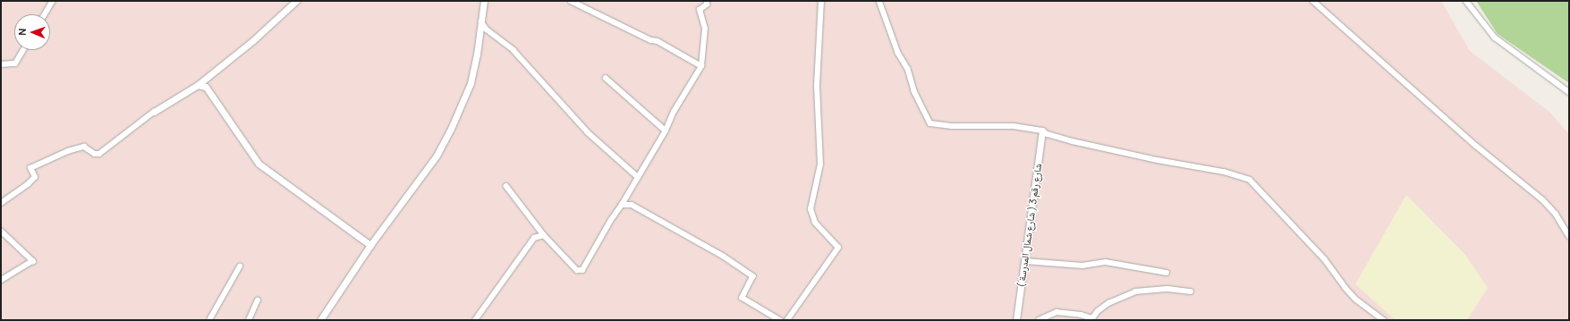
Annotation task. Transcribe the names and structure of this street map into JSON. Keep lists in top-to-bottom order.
{
  "streets": {
    "street": ["شارع رقم 3 ( شارع شمال المدرسة )"]
  },
  "north": "left"
}
